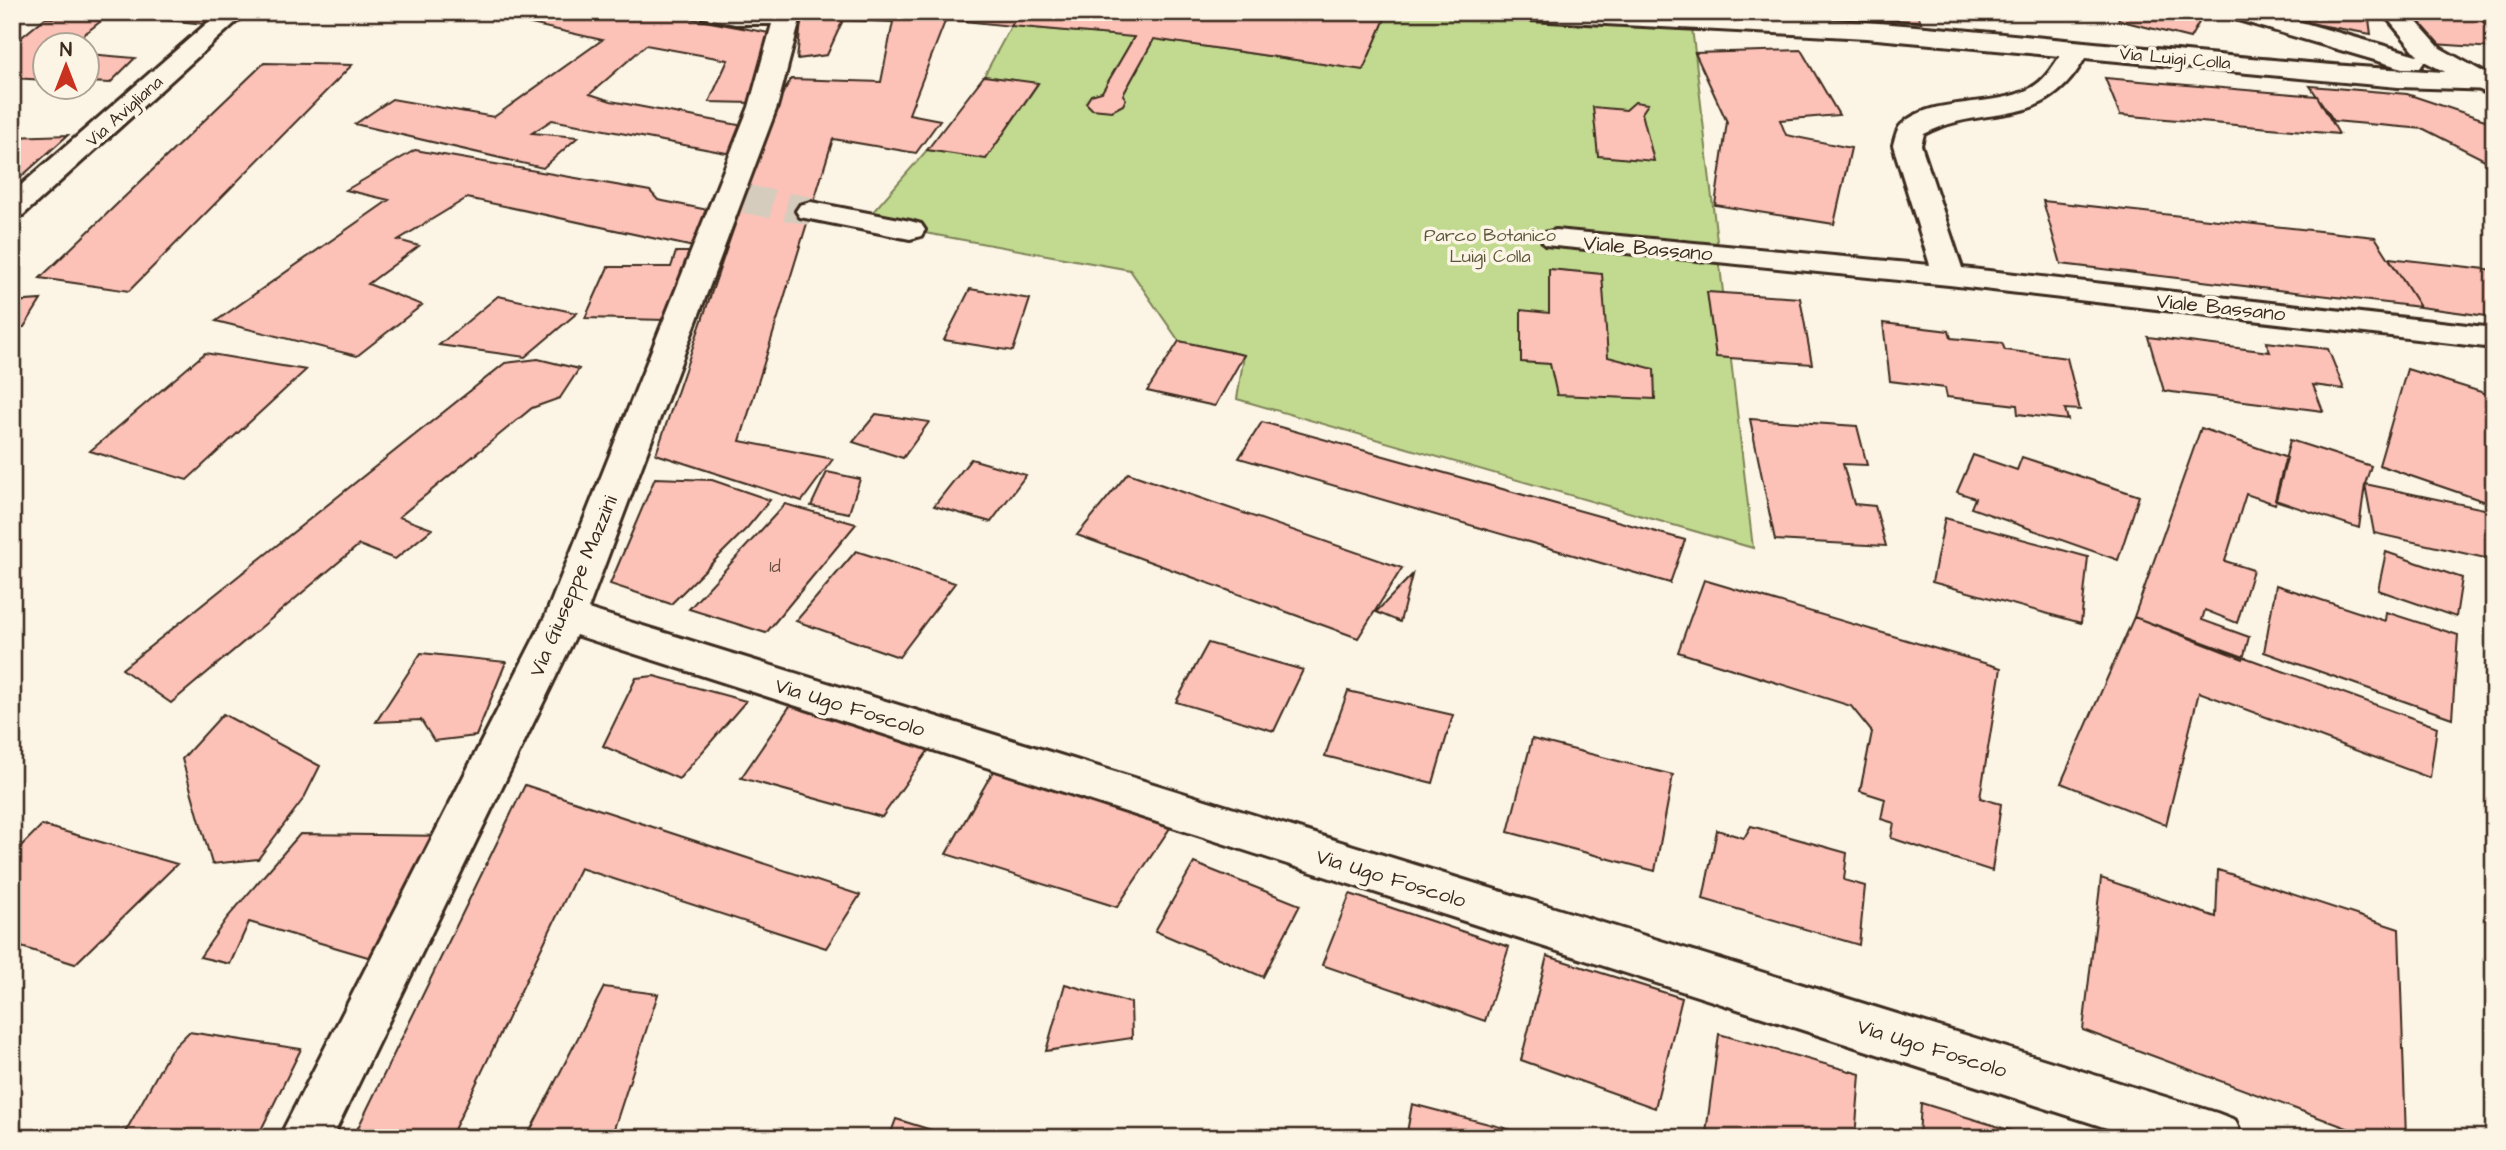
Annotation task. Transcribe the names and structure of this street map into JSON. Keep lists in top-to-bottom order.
{
  "streets": {
    "street": [
      "Via Luigi Colla",
      "Via Avigliana",
      "Viale Bassano",
      "Via Giuseppe Mazzini",
      "Via Ugo Foscolo"
    ]
  },
  "crossings": [
    ["Via Giuseppe Mazzini", "Via Ugo Foscolo"]
  ],
  "parks": ["Parco Botanico Luigi Colla"],
  "house_numbers": ["1d"],
  "north": "top"
}
